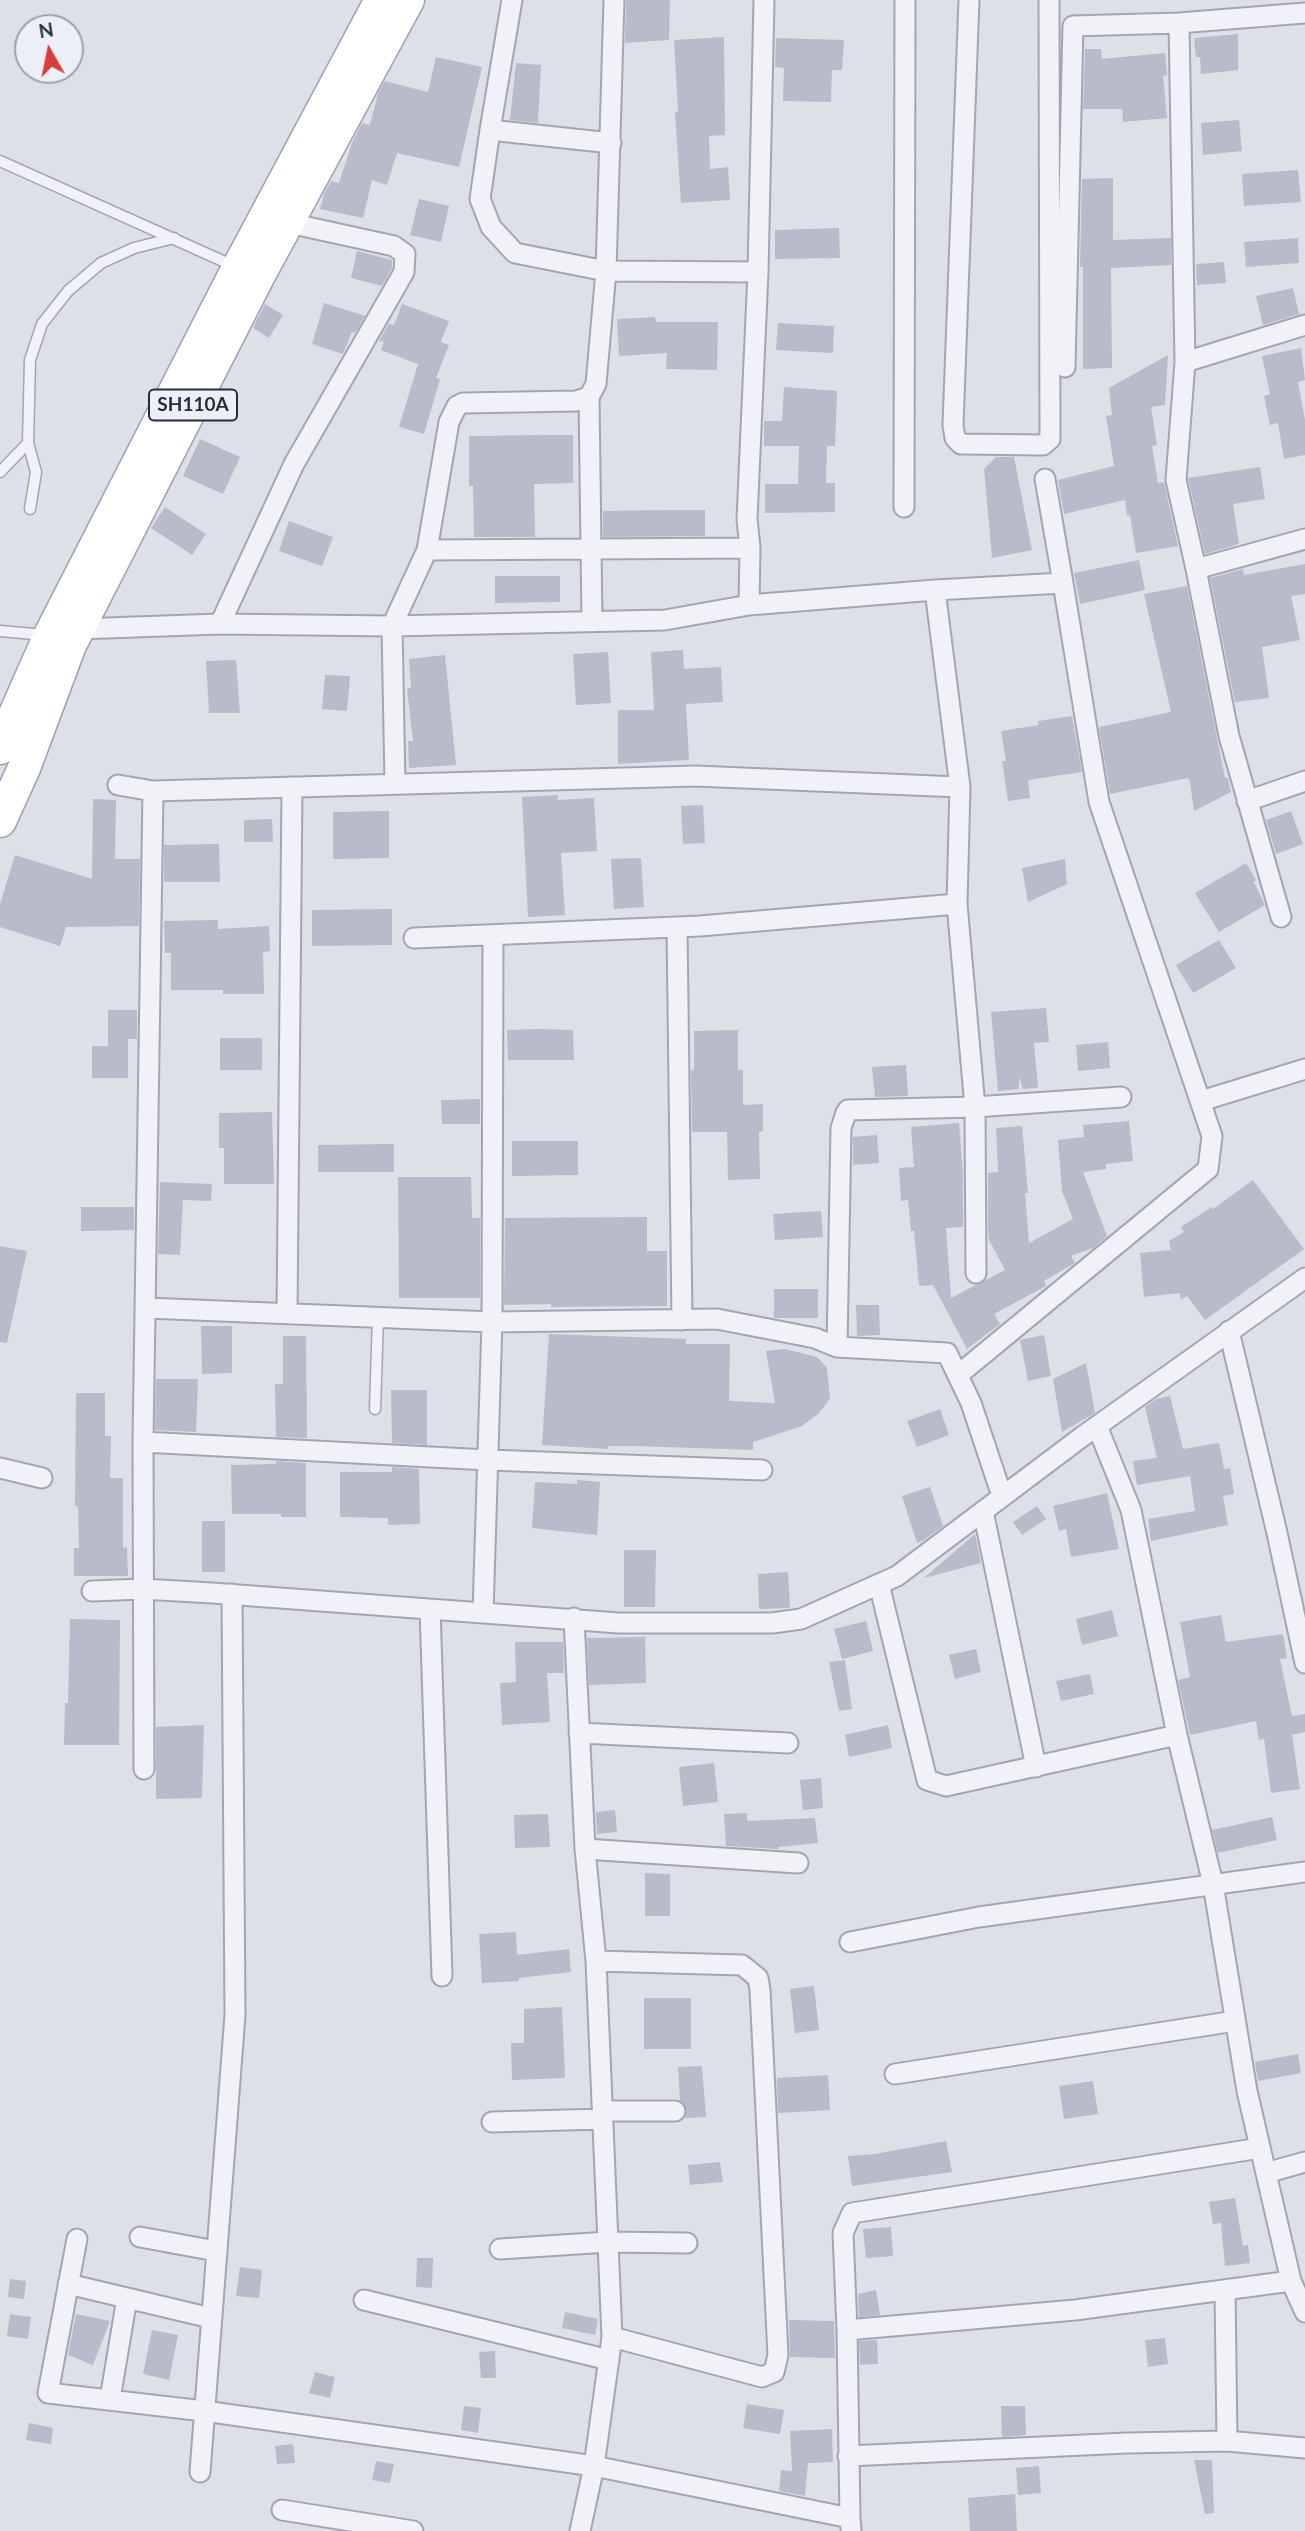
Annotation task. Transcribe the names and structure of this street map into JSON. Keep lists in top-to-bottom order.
{
  "streets": {
    "main road": ["SH110A"]
  },
  "north": "top"
}
